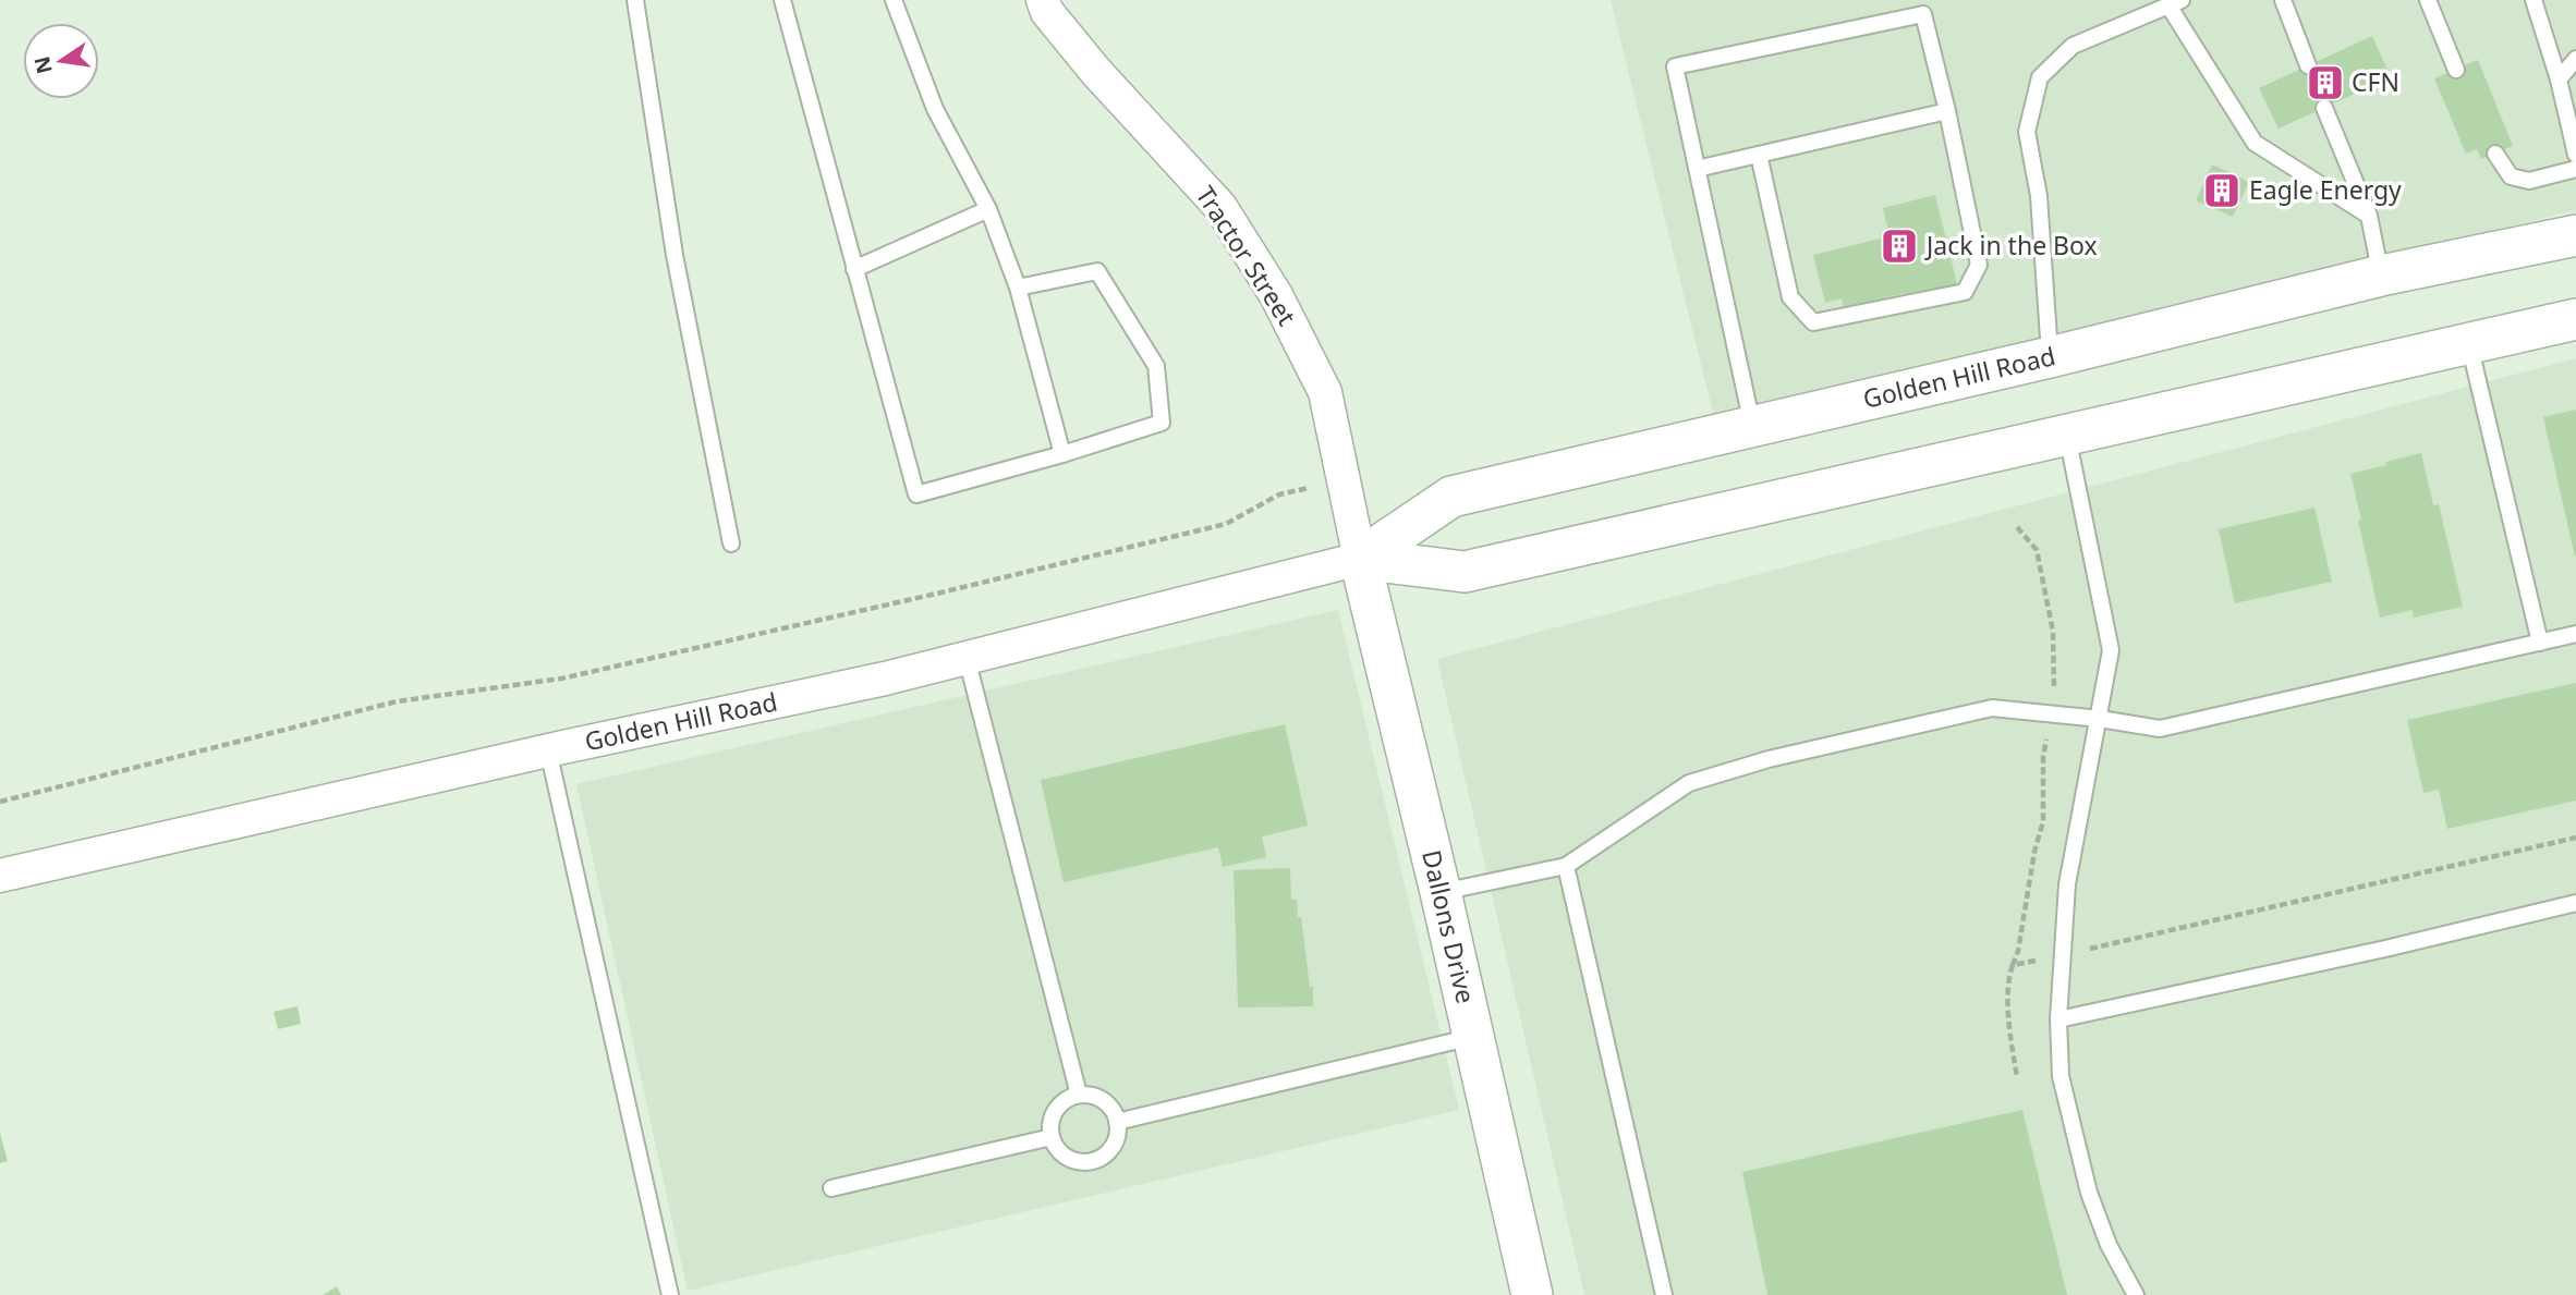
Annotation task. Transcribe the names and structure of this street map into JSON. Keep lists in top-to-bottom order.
{
  "streets": {
    "street": ["Tractor Street", "Golden Hill Road", "Dallons Drive"]
  },
  "crossings": [
    ["Tractor Street", "Golden Hill Road"],
    ["Tractor Street", "Dallons Drive"],
    ["Golden Hill Road", "Dallons Drive"]
  ],
  "places": {
    "building": ["CFN", "Eagle Energy", "Jack in the Box"]
  },
  "north": "left"
}
